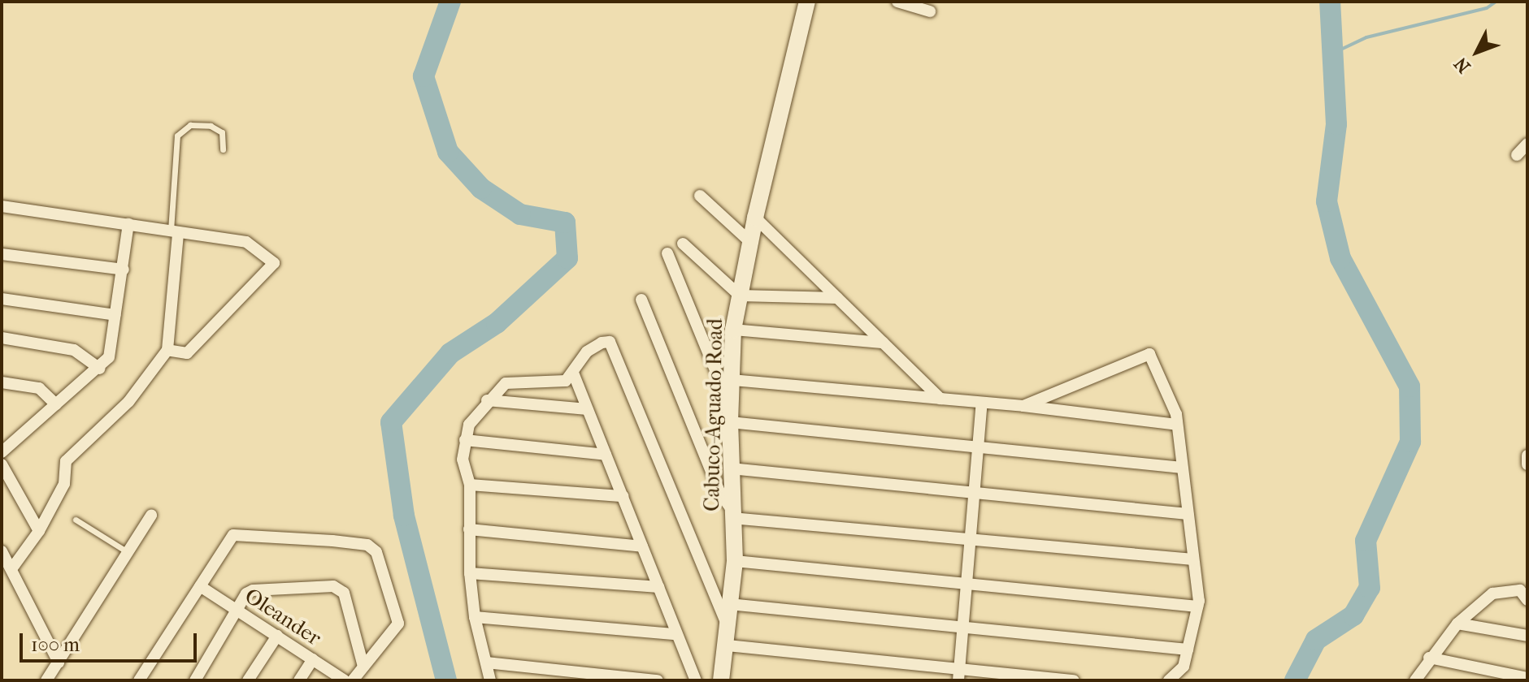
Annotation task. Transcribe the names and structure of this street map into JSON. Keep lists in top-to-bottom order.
{
  "streets": {
    "street": ["Cabuco-Aguado Road", "Oleander"]
  },
  "scale_bar": "100 m",
  "north": "bottom left"
}
